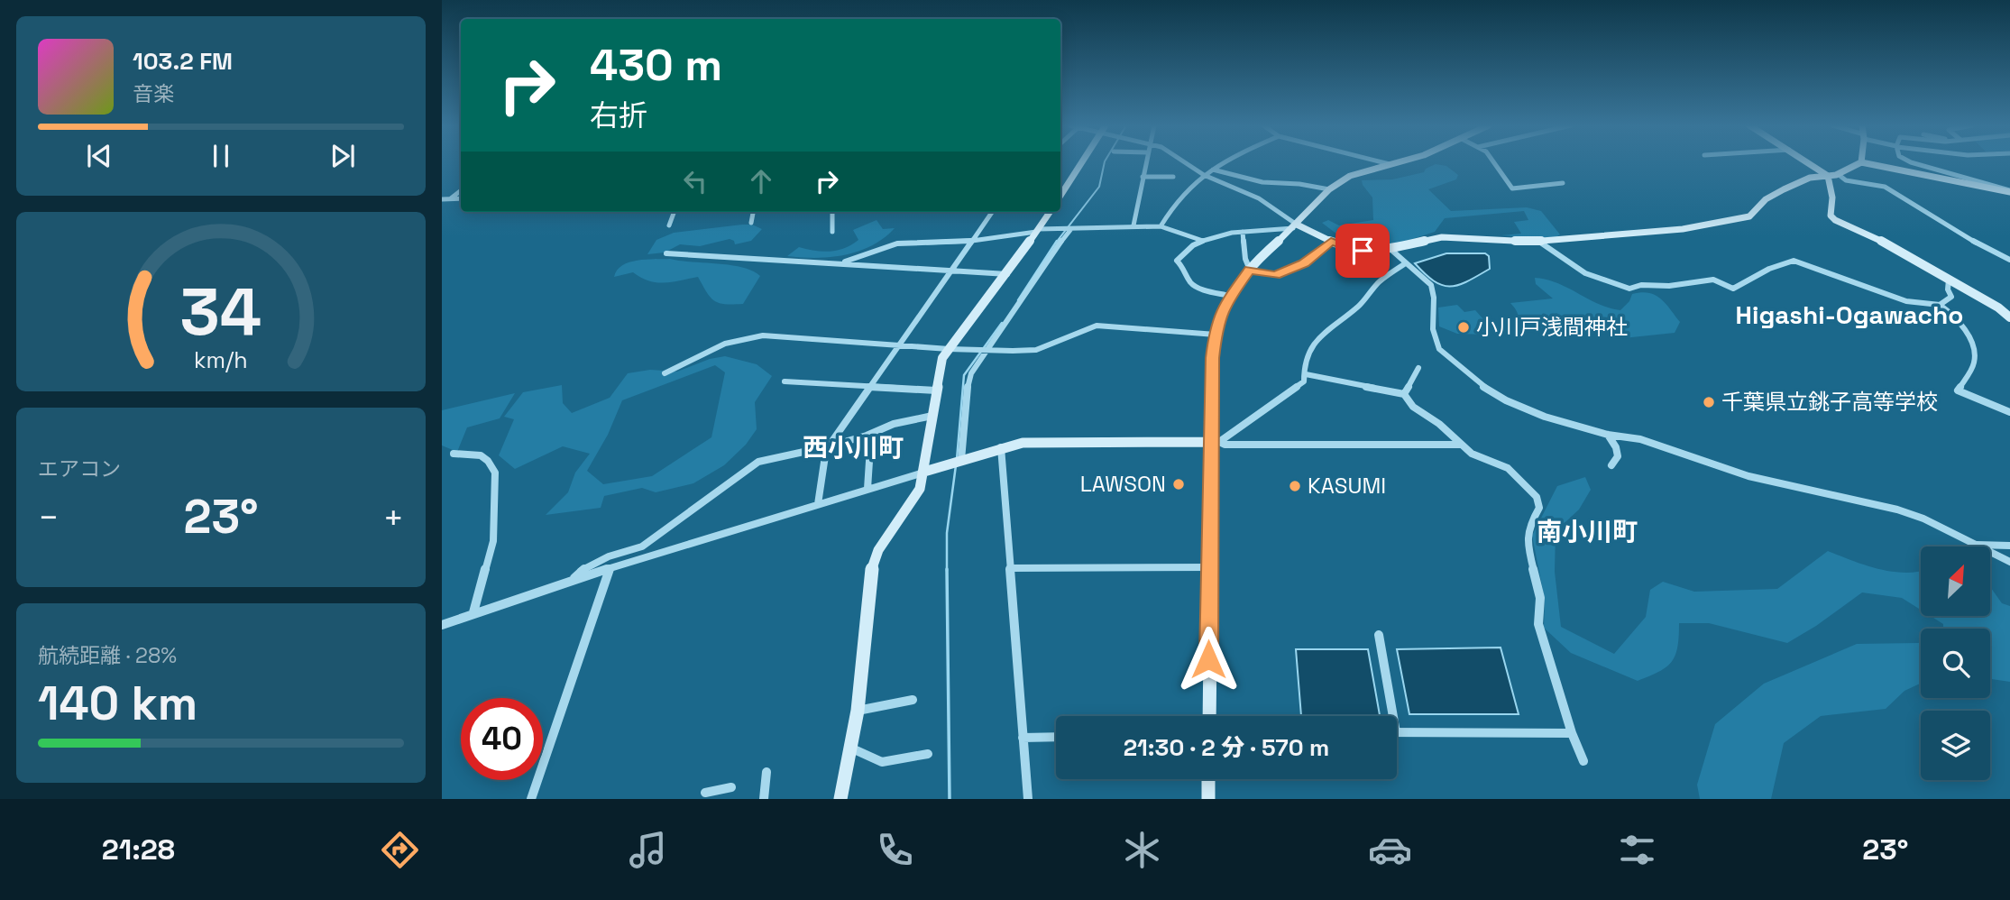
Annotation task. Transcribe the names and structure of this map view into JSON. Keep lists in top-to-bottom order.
{
  "districts": ["Higashi-Ogawacho", "西小川町", "南小川町"],
  "places": [
    "小川戸浅間神社",
    "千葉県立銚子高等学校",
    "LAWSON",
    "KASUMI"
  ],
  "north": "top right",
  "page": {
    "turn": ["430 m", "右折"],
    "song": ["103.2 FM", "音楽"],
    "tile": [
      "エアコン",
      ["航続距離 · 28%", "140 km"]
    ],
    "heat": ["−", "23°", "+"],
    "limit": "40",
    "trip": "21:30 · 2 分 · 570 m",
    "tabs": ["21:28", "23°"],
    "gauge": ["34", "km/h"]
  }
}
